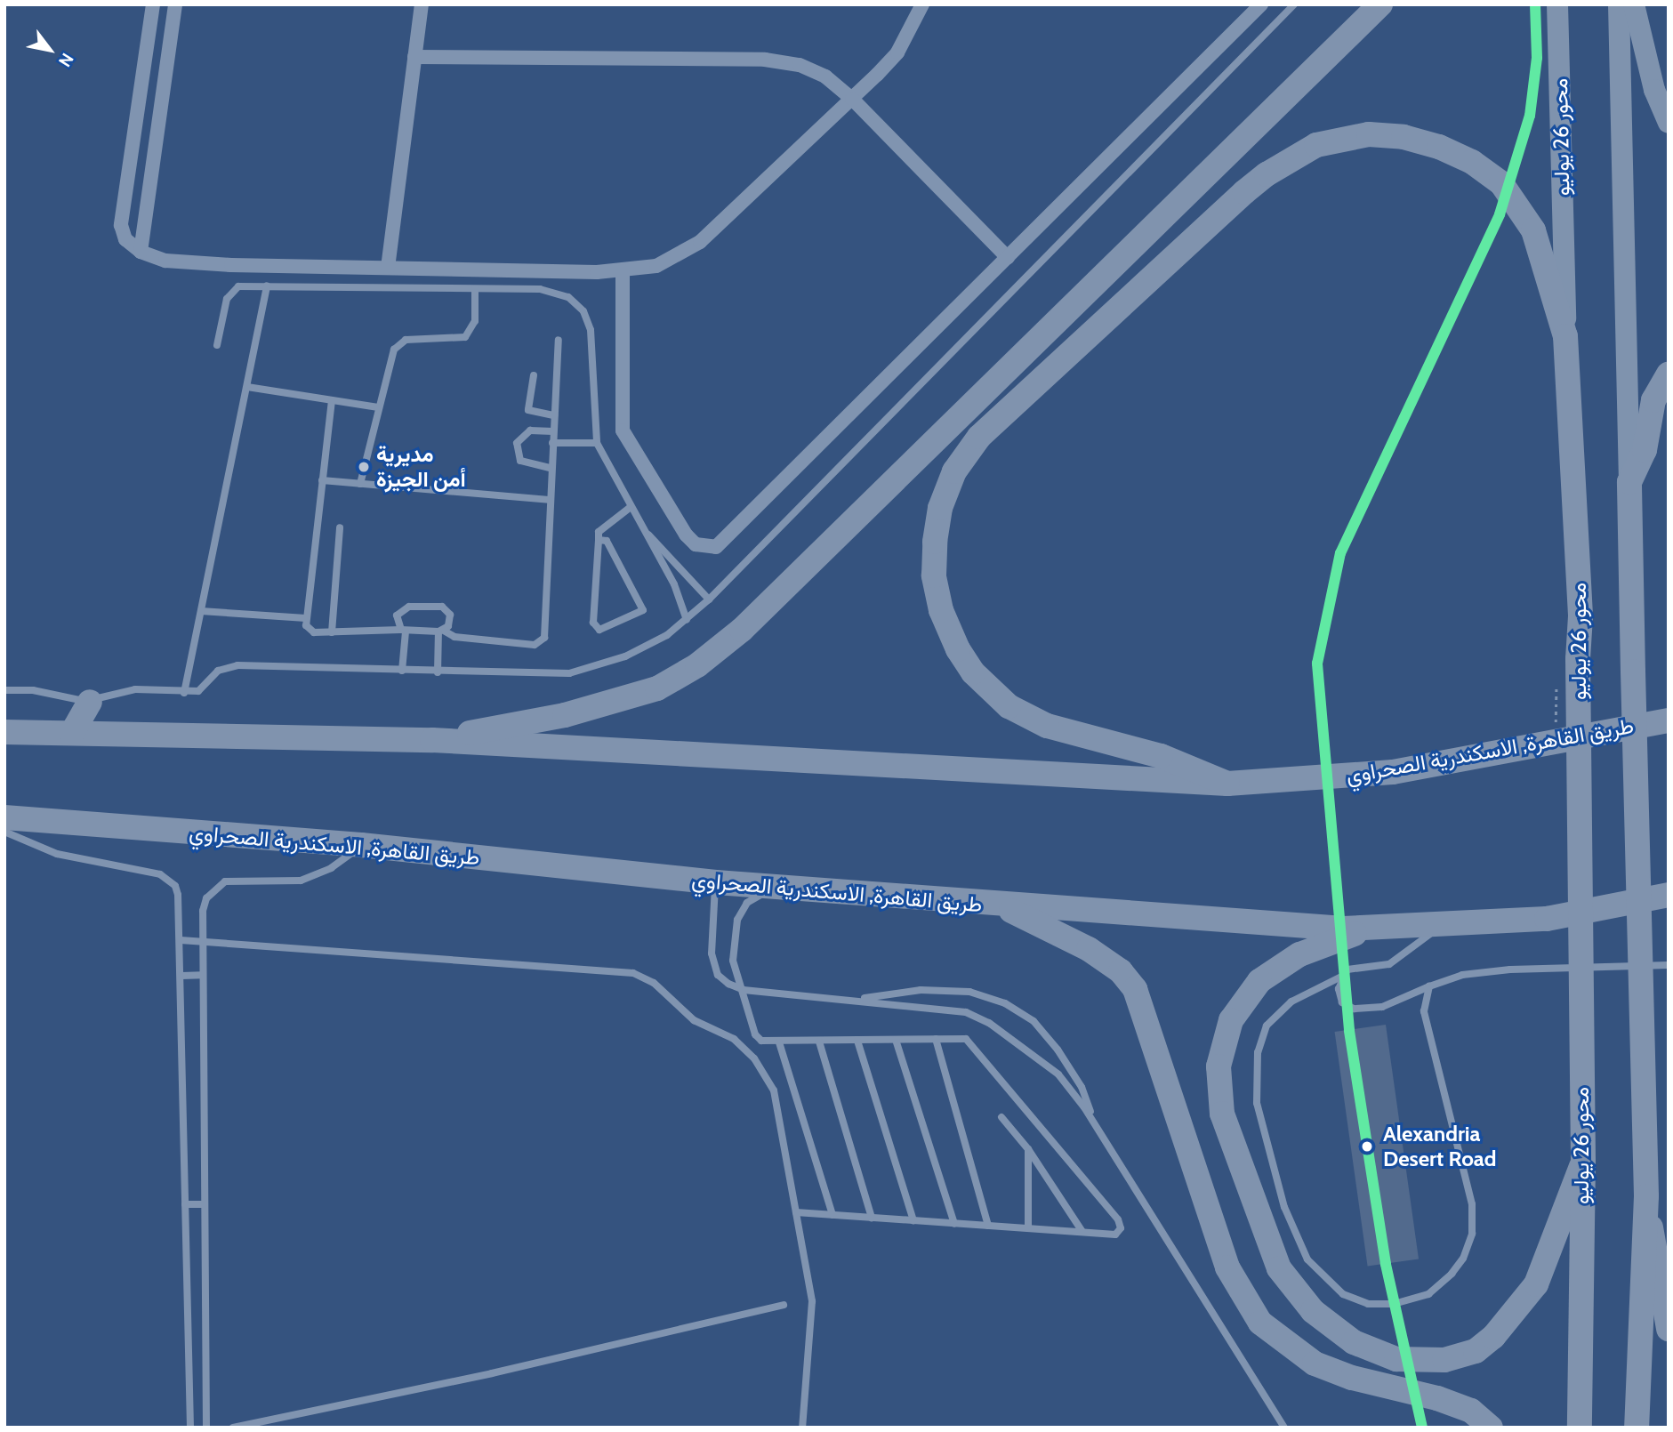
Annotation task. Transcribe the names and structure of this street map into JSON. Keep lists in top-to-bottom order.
{
  "streets": {
    "highway": ["محور 26 يوليو", "طريق القاهرة, الاسكندرية الصحراوي"]
  },
  "places": ["مديرية أمن الجيزة", "Alexandria Desert Road"],
  "north": "bottom right"
}
